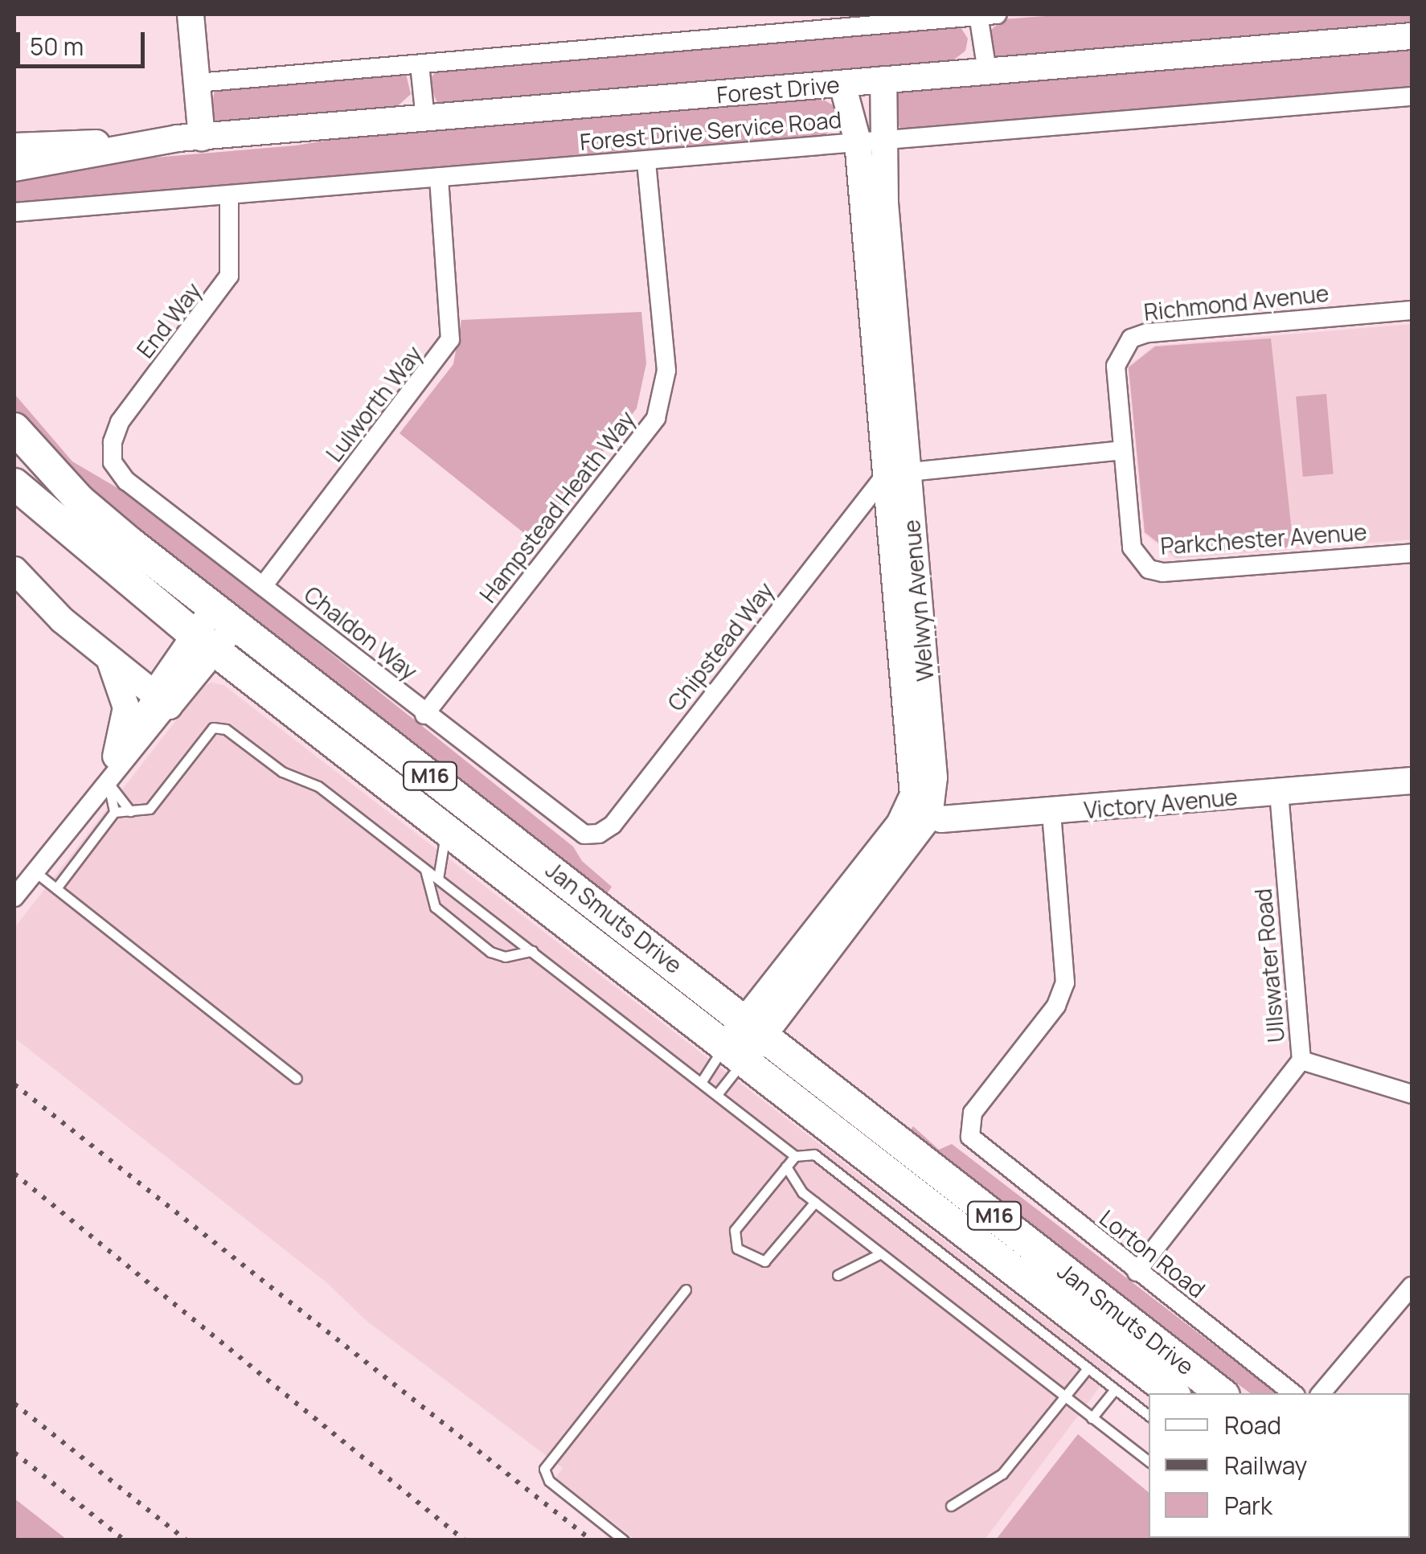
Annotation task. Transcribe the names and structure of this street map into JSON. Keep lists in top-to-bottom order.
{
  "streets": {
    "main road": ["M16", "Jan Smuts Drive"],
    "street": [
      "Forest Drive",
      "Forest Drive Service Road",
      "Richmond Avenue",
      "End Way",
      "Lulworth Way",
      "Hampstead Heath Way",
      "Parkchester Avenue",
      "Welwyn Avenue",
      "Chaldon Way",
      "Chipstead Way",
      "Victory Avenue",
      "Ullswater Road",
      "Lorton Road"
    ]
  },
  "crossings": [
    ["Forest Drive", "Welwyn Avenue"],
    ["Forest Drive Service Road", "End Way"],
    ["Forest Drive Service Road", "Lulworth Way"],
    ["Forest Drive Service Road", "Hampstead Heath Way"],
    ["Forest Drive Service Road", "Welwyn Avenue"],
    ["Richmond Avenue", "Parkchester Avenue"],
    ["End Way", "Chaldon Way"],
    ["Lulworth Way", "Chaldon Way"],
    ["Hampstead Heath Way", "Chaldon Way"],
    ["Welwyn Avenue", "Chipstead Way"],
    ["Welwyn Avenue", "Victory Avenue"],
    ["Chaldon Way", "Chipstead Way"],
    ["Victory Avenue", "Ullswater Road"],
    ["Victory Avenue", "Lorton Road"],
    ["Ullswater Road", "Lorton Road"]
  ],
  "legend": ["Road", "Railway", "Park"],
  "scale_bar": "50 m"
}
